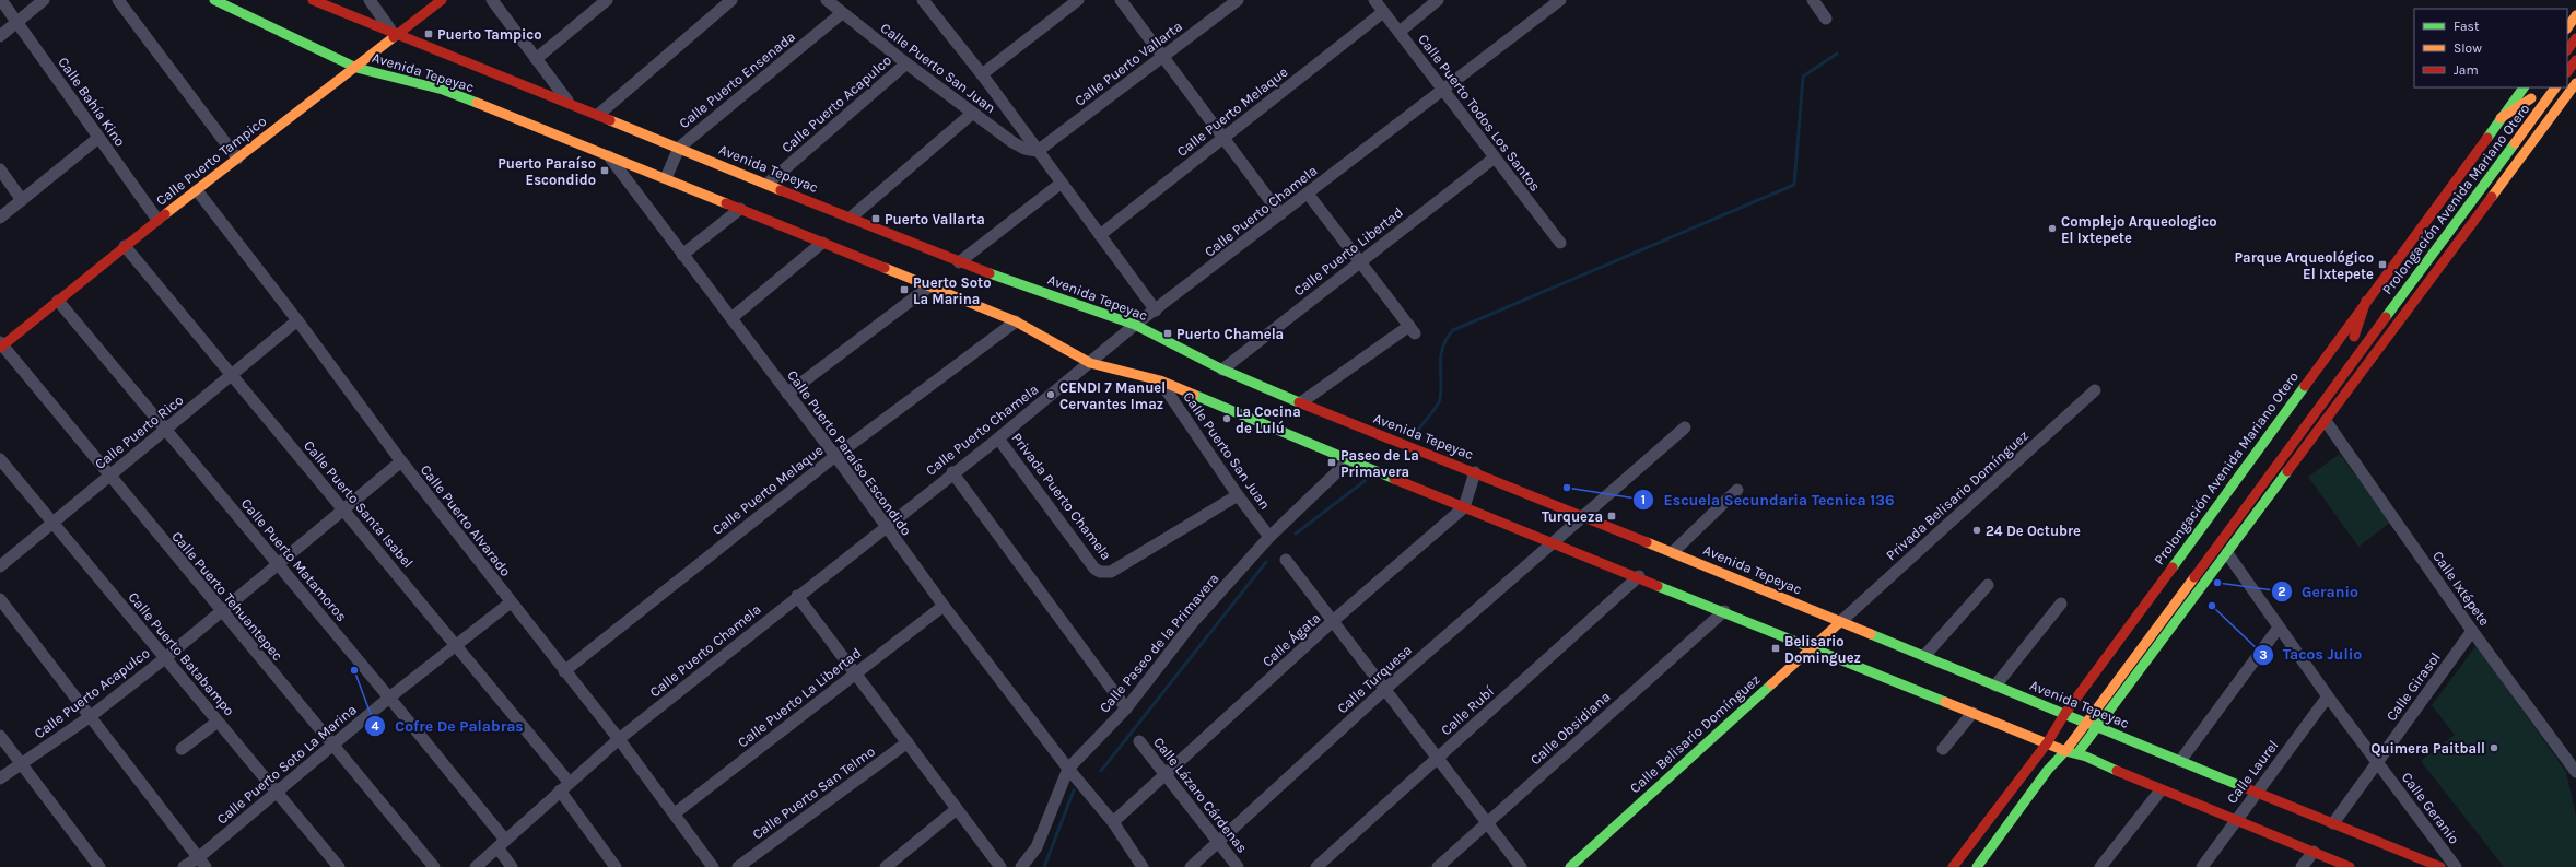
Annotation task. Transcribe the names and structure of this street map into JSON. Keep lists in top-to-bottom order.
{
  "streets": {
    "main road": [
      "Avenida Tepeyac",
      "Calle Puerto Tampico",
      "Prolongación Avenida Mariano Otero",
      "Calle Belisario Domínguez"
    ],
    "street": [
      "Calle Puerto Vallarta",
      "Calle Puerto San Juan",
      "Calle Puerto Ensenada",
      "Calle Bahía Kino",
      "Calle Puerto Acapulco",
      "Calle Puerto Melaque",
      "Calle Puerto Todos Los Santos",
      "Calle Puerto Chamela",
      "Calle Puerto Libertad",
      "Calle Puerto Rico",
      "Calle Puerto Paraíso Escondido",
      "Privada Belisario Domínguez",
      "Privada Puerto Chamela",
      "Calle Puerto Santa Isabel",
      "Calle Puerto Alvarado",
      "Calle Puerto Matamoros",
      "Calle Ixtépete",
      "Calle Puerto Tehuantepec",
      "Calle Ágata",
      "Calle Paseo de la Primavera",
      "Calle Puerto Batabampo",
      "Calle Turquesa",
      "Calle Girasol",
      "Calle Puerto La Libertad",
      "Calle Rubí",
      "Calle Obsidiana",
      "Calle Puerto Soto La Marina",
      "Calle Laurel",
      "Calle Puerto San Telmo",
      "Calle Lázaro Cárdenas",
      "Calle Geranio"
    ]
  },
  "crossings": [
    ["Calle Puerto Vallarta", "Calle Puerto San Juan"],
    ["Calle Puerto San Juan", "Avenida Tepeyac"],
    ["Calle Puerto San Juan", "Calle Puerto Ensenada"],
    ["Calle Puerto San Juan", "Calle Puerto Acapulco"],
    ["Calle Puerto San Juan", "Calle Puerto Melaque"],
    ["Calle Puerto San Juan", "Calle Puerto Chamela"],
    ["Calle Puerto San Juan", "Privada Puerto Chamela"],
    ["Calle Puerto San Juan", "Calle Paseo de la Primavera"],
    ["Avenida Tepeyac", "Calle Puerto Ensenada"],
    ["Avenida Tepeyac", "Calle Puerto Acapulco"],
    ["Avenida Tepeyac", "Calle Puerto Melaque"],
    ["Avenida Tepeyac", "Calle Puerto Tampico"],
    ["Avenida Tepeyac", "Prolongación Avenida Mariano Otero"],
    ["Avenida Tepeyac", "Calle Puerto Chamela"],
    ["Avenida Tepeyac", "Calle Puerto Libertad"],
    ["Avenida Tepeyac", "Calle Puerto Paraíso Escondido"],
    ["Avenida Tepeyac", "Privada Belisario Domínguez"],
    ["Avenida Tepeyac", "Calle Ágata"],
    ["Avenida Tepeyac", "Calle Paseo de la Primavera"],
    ["Avenida Tepeyac", "Calle Turquesa"],
    ["Avenida Tepeyac", "Calle Girasol"],
    ["Avenida Tepeyac", "Calle Rubí"],
    ["Avenida Tepeyac", "Calle Obsidiana"],
    ["Avenida Tepeyac", "Calle Belisario Domínguez"],
    ["Avenida Tepeyac", "Calle Laurel"],
    ["Calle Bahía Kino", "Calle Puerto Tampico"],
    ["Calle Puerto Acapulco", "Calle Puerto Santa Isabel"],
    ["Calle Puerto Acapulco", "Calle Puerto Alvarado"],
    ["Calle Puerto Acapulco", "Calle Puerto Matamoros"],
    ["Calle Puerto Acapulco", "Calle Puerto Tehuantepec"],
    ["Calle Puerto Acapulco", "Calle Puerto Batabampo"],
    ["Calle Puerto Melaque", "Calle Puerto Todos Los Santos"],
    ["Calle Puerto Melaque", "Calle Puerto Paraíso Escondido"],
    ["Calle Puerto Melaque", "Calle Puerto Alvarado"],
    ["Calle Puerto Todos Los Santos", "Calle Puerto Chamela"],
    ["Calle Puerto Todos Los Santos", "Calle Puerto Libertad"],
    ["Calle Puerto Tampico", "Calle Puerto Santa Isabel"],
    ["Calle Puerto Tampico", "Calle Puerto Alvarado"],
    ["Calle Puerto Tampico", "Calle Puerto Matamoros"],
    ["Calle Puerto Tampico", "Calle Puerto Tehuantepec"],
    ["Prolongación Avenida Mariano Otero", "Calle Ixtépete"],
    ["Prolongación Avenida Mariano Otero", "Calle Geranio"],
    ["Calle Puerto Chamela", "Calle Puerto Paraíso Escondido"],
    ["Calle Puerto Chamela", "Privada Puerto Chamela"],
    ["Calle Puerto Chamela", "Calle Puerto Santa Isabel"],
    ["Calle Puerto Chamela", "Calle Puerto Alvarado"],
    ["Calle Puerto Chamela", "Calle Puerto Matamoros"],
    ["Calle Puerto Rico", "Calle Puerto Santa Isabel"],
    ["Calle Puerto Rico", "Calle Puerto Alvarado"],
    ["Calle Puerto Rico", "Calle Puerto Matamoros"],
    ["Calle Puerto Rico", "Calle Puerto Tehuantepec"],
    ["Calle Puerto Rico", "Calle Puerto Batabampo"],
    ["Calle Puerto Paraíso Escondido", "Calle Ágata"],
    ["Calle Puerto Paraíso Escondido", "Calle Paseo de la Primavera"],
    ["Calle Puerto Paraíso Escondido", "Calle Puerto La Libertad"],
    ["Privada Belisario Domínguez", "Calle Belisario Domínguez"],
    ["Calle Puerto Santa Isabel", "Calle Puerto Soto La Marina"],
    ["Calle Puerto Alvarado", "Calle Puerto La Libertad"],
    ["Calle Puerto Alvarado", "Calle Puerto Soto La Marina"],
    ["Calle Puerto Matamoros", "Calle Puerto Soto La Marina"],
    ["Calle Ixtépete", "Calle Girasol"],
    ["Calle Puerto Tehuantepec", "Calle Puerto Soto La Marina"],
    ["Calle Ágata", "Calle Lázaro Cárdenas"],
    ["Calle Puerto Batabampo", "Calle Puerto Soto La Marina"],
    ["Calle Turquesa", "Calle Lázaro Cárdenas"],
    ["Calle Girasol", "Calle Geranio"],
    ["Calle Laurel", "Calle Geranio"]
  ],
  "places": {
    "transit": [
      "Puerto Tampico",
      "Puerto Paraíso Escondido",
      "Puerto Vallarta",
      "Parque Arqueológico El Ixtepete",
      "Puerto Soto La Marina",
      "Puerto Chamela",
      "Paseo de La Primavera",
      "Turqueza",
      "Belisario Dominguez"
    ],
    "other": [
      "Complejo Arqueologico El Ixtepete",
      "CENDI 7 Manuel Cervantes Imaz",
      "La Cocina de Lulú",
      "Escuela Secundaria Tecnica 136",
      "24 De Octubre",
      "Geranio",
      "Tacos Julio",
      "Cofre De Palabras",
      "Quimera Paitball"
    ]
  },
  "legend": ["Fast", "Slow", "Jam"]
}
